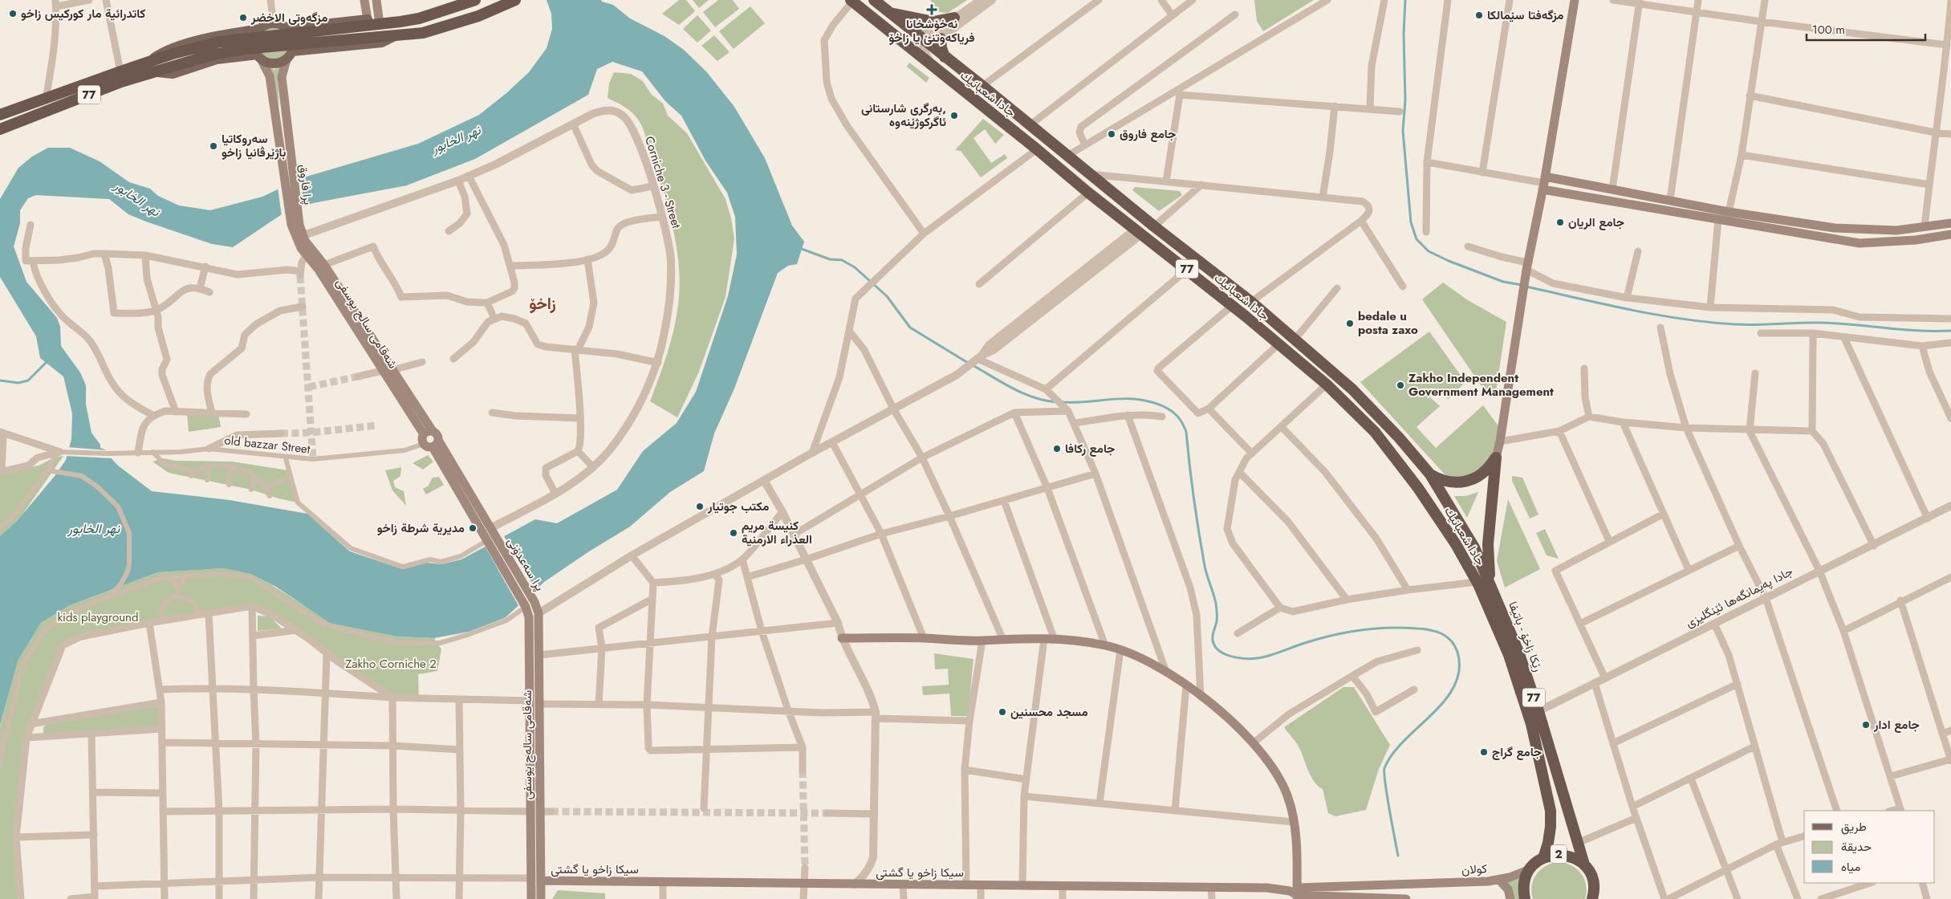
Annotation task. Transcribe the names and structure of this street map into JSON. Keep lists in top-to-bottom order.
{
  "streets": {
    "highway": [
      "جادا شعبانيك",
      "77",
      "رێکا زاخۆ - باتیفا",
      "2"
    ],
    "main road": [
      "پرا فاروق",
      "شەقامی سالح یوسفی",
      "پرا سەعدۆنی",
      "شەقامی سالەح یوسفی",
      "سیکا زاخو یا گشتى",
      "كولان"
    ],
    "street": ["Corniche 3 - Street", "old bazzar Street", "جادا په‌يمانگه‌ها ئێنگليزى"]
  },
  "crossings": [
    ["جادا شعبانيك", "رێکا زاخۆ - باتیفا"],
    ["Corniche 3 - Street", "شەقامی سالح یوسفی"],
    ["Corniche 3 - Street", "پرا سەعدۆنی"],
    ["پرا فاروق", "شەقامی سالح یوسفی"],
    ["پرا سەعدۆنی", "شەقامی سالەح یوسفی"],
    ["جادا په‌يمانگه‌ها ئێنگليزى", "رێکا زاخۆ - باتیفا"],
    ["رێکا زاخۆ - باتیفا", "2"],
    ["شەقامی سالەح یوسفی", "سیکا زاخو یا گشتى"],
    ["2", "كولان"],
    ["سیکا زاخو یا گشتى", "كولان"]
  ],
  "districts": ["زاخۆ"],
  "water": ["نهر الخابور"],
  "parks": ["kids playground", "Zakho Corniche 2"],
  "places": {
    "health": ["نه‌خۆشخانا فرياكه‌وتنێ يا زاخۆ"],
    "other": [
      "كاتدرائية مار كوركيس زاخو",
      "مزگەفتا سێمالکا",
      "مزگەوتی الاخضر",
      "بەرگری شارستانی, ئاگرکوژێنەوە",
      "جامع فاروق",
      "سه‌روكاتيا باژێرڤانيا زاخو",
      "جامع الريان",
      "bedale u posta zaxo",
      "Zakho Independent Government Management",
      "جامع ركافا",
      "مکتب جوتیار",
      "مديرية شرطة زاخو",
      "كنيسة مريم العذراء الارمنية",
      "مسجد محسنين",
      "جامع ادار",
      "جامع گراج"
    ]
  },
  "legend": ["طريق", "حديقة", "مياه"],
  "scale_bar": "100 m"
}
